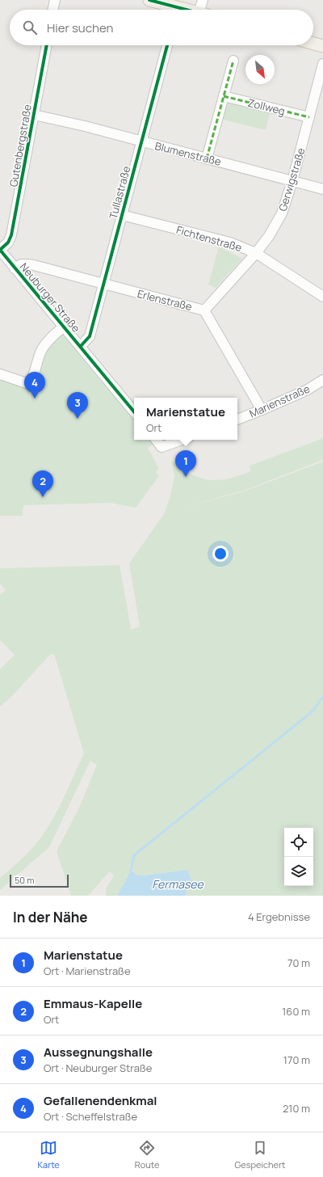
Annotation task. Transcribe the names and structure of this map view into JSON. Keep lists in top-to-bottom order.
{
  "streets": {
    "street": [
      "Zollweg",
      "Gutenbergstraße",
      "Blumenstraße",
      "Gerwigstraße",
      "Tullastraße",
      "Fichtenstraße",
      "Neuburger Straße",
      "Erlenstraße",
      "Marienstraße"
    ]
  },
  "crossings": [
    ["Zollweg", "Gerwigstraße"],
    ["Gutenbergstraße", "Blumenstraße"],
    ["Gutenbergstraße", "Neuburger Straße"],
    ["Blumenstraße", "Gerwigstraße"],
    ["Blumenstraße", "Tullastraße"],
    ["Gerwigstraße", "Fichtenstraße"],
    ["Gerwigstraße", "Erlenstraße"],
    ["Tullastraße", "Fichtenstraße"],
    ["Tullastraße", "Neuburger Straße"],
    ["Tullastraße", "Erlenstraße"],
    ["Neuburger Straße", "Erlenstraße"],
    ["Erlenstraße", "Marienstraße"]
  ],
  "water": ["Fermasee"],
  "scale_bar": "50 m",
  "north": "bottom right",
  "page": {
    "search": "Hier suchen",
    "pins": [
      "4",
      "3",
      "1",
      "2"
    ],
    "popup": ["Marienstatue", "Ort"],
    "scale": "50 m",
    "heading": ["In der Nähe", "4 Ergebnisse"],
    "list": [
      {
        "mark": "1",
        "name": "Marienstatue",
        "note": "Ort · Marienstraße",
        "value": "70 m"
      },
      {
        "mark": "2",
        "name": "Emmaus-Kapelle",
        "note": "Ort",
        "value": "160 m"
      },
      {
        "mark": "3",
        "name": "Aussegnungshalle",
        "note": "Ort · Neuburger Straße",
        "value": "170 m"
      },
      {
        "mark": "4",
        "name": "Gefallenendenkmal",
        "note": "Ort · Scheffelstraße",
        "value": "210 m"
      }
    ],
    "nav": ["Karte", "Route", "Gespeichert"]
  }
}
